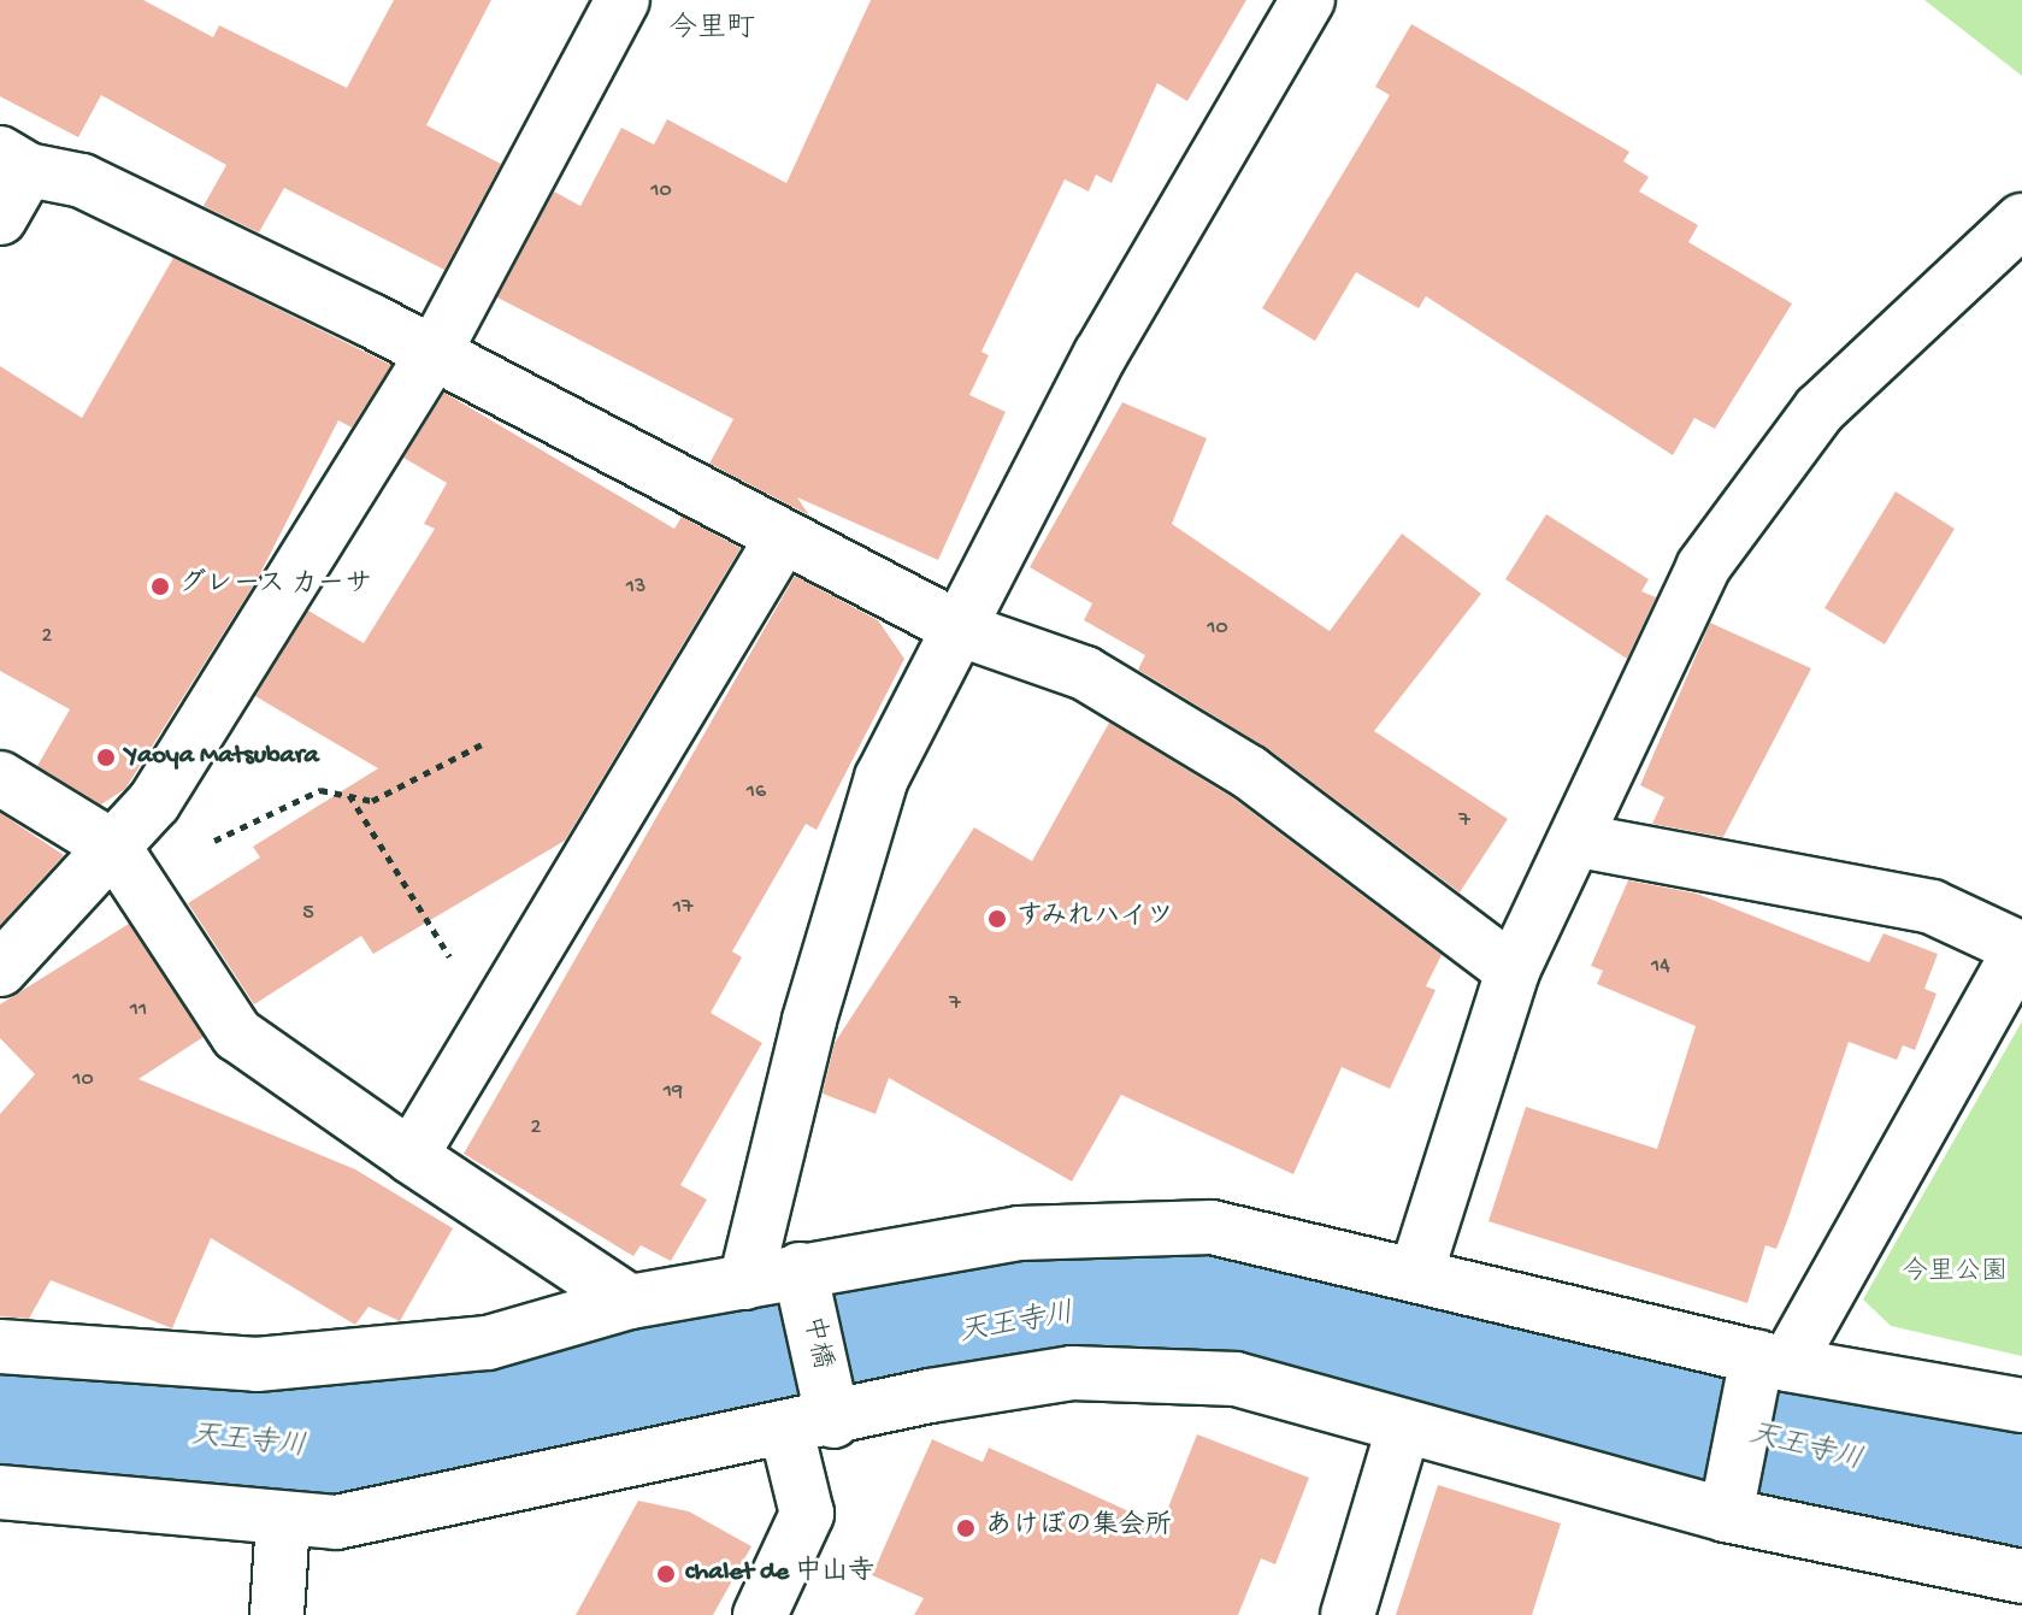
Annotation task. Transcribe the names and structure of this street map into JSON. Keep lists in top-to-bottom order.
{
  "streets": {
    "street": ["中橋"]
  },
  "districts": ["今里町"],
  "water": ["天王寺川"],
  "parks": ["今里公園"],
  "places": [
    "グレース カーサ",
    "Yaoya Matsubara",
    "すみれハイツ",
    "あけぼの集会所",
    "chalet de 中山寺"
  ],
  "house_numbers": [
    "10",
    "13",
    "10",
    "2",
    "16",
    "7",
    "17",
    "5",
    "14",
    "7",
    "11",
    "10",
    "19",
    "2"
  ]
}
